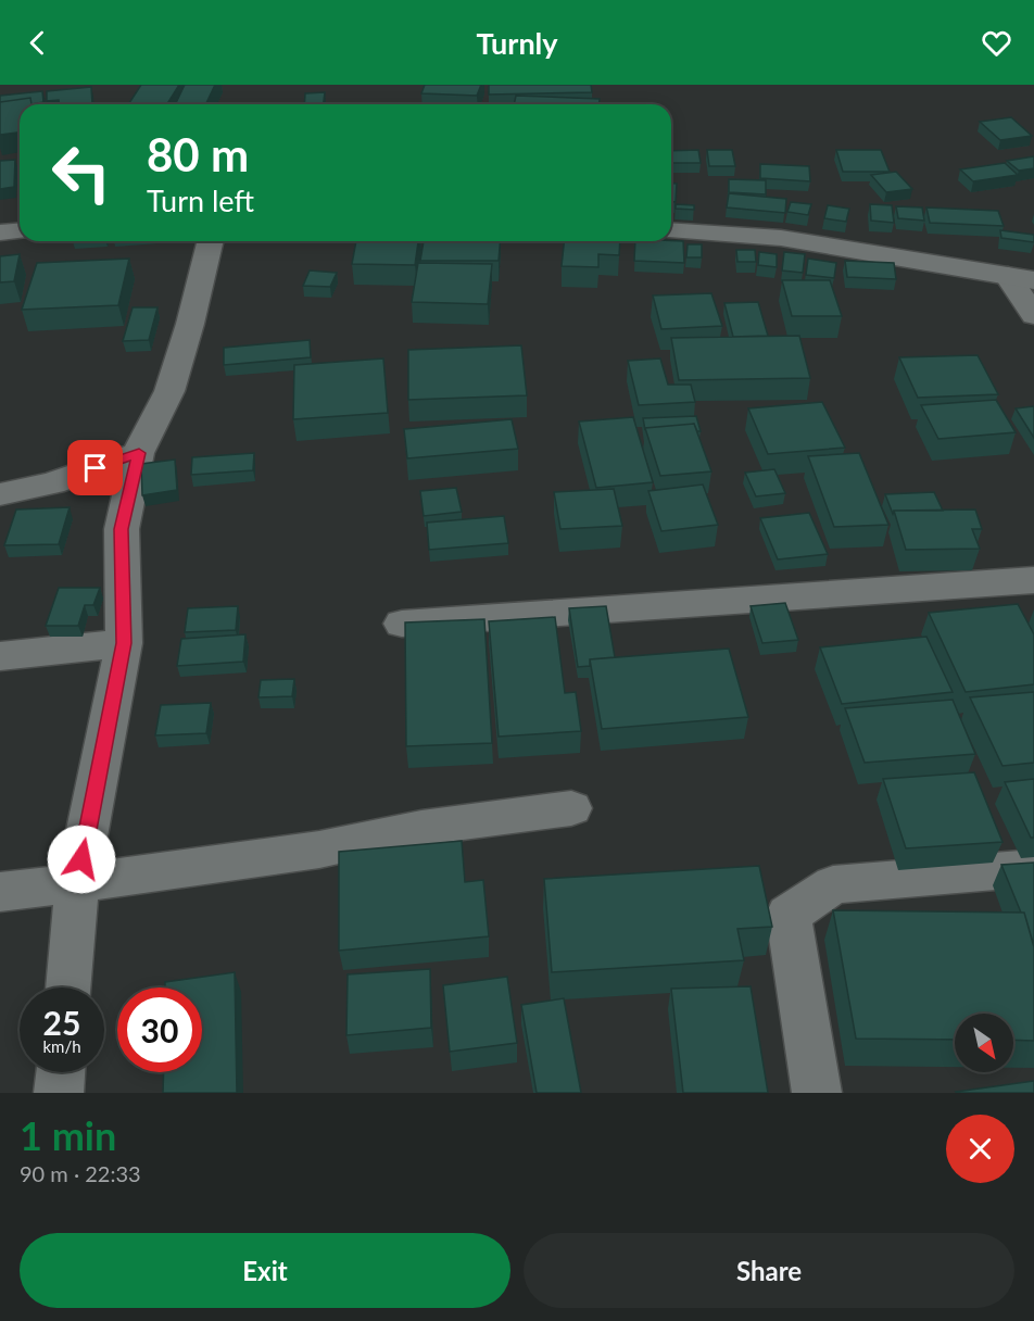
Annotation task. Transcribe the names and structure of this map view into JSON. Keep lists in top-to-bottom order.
{
  "north": "bottom right",
  "page": {
    "header": "Turnly",
    "turn": ["80 m", "Turn left"],
    "speed": "25 km/h",
    "limit": "30",
    "heading": ["1 min", "90 m · 22:33"],
    "buttons": ["Exit", "Share"]
  }
}
